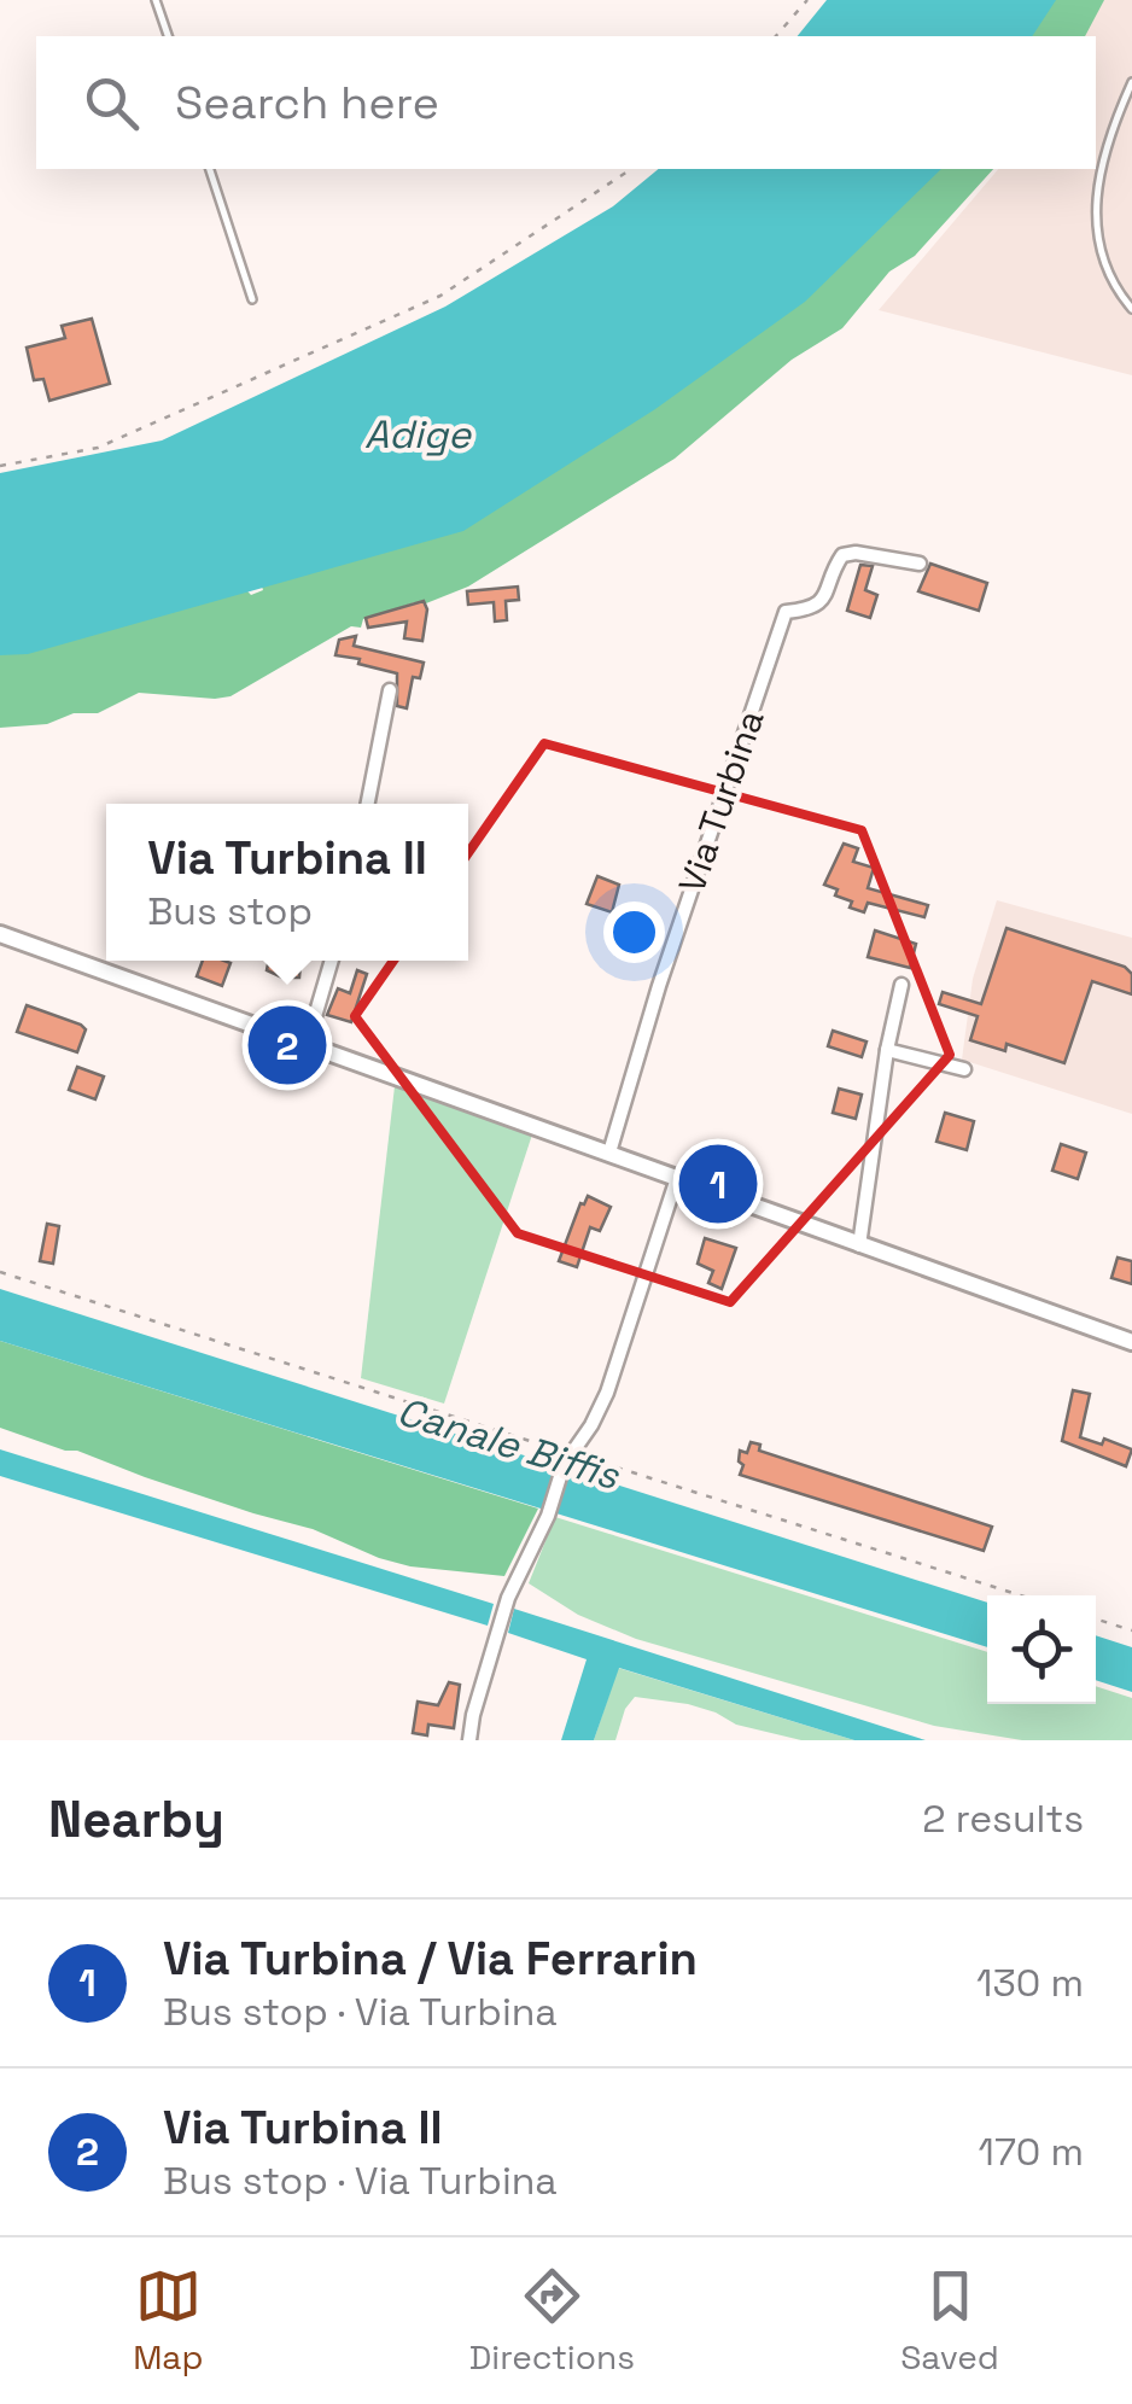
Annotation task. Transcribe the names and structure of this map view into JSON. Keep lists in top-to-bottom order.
{
  "streets": {
    "street": ["Via Turbina"]
  },
  "water": ["Adige", "Canale Biffis"],
  "page": {
    "search": "Search here",
    "popup": ["Via Turbina II", "Bus stop"],
    "pins": ["2", "1"],
    "heading": ["Nearby", "2 results"],
    "list": [
      {
        "mark": "1",
        "name": "Via Turbina / Via Ferrarin",
        "note": "Bus stop · Via Turbina",
        "value": "130 m"
      },
      {
        "mark": "2",
        "name": "Via Turbina II",
        "note": "Bus stop · Via Turbina",
        "value": "170 m"
      }
    ],
    "nav": ["Map", "Directions", "Saved"]
  }
}
